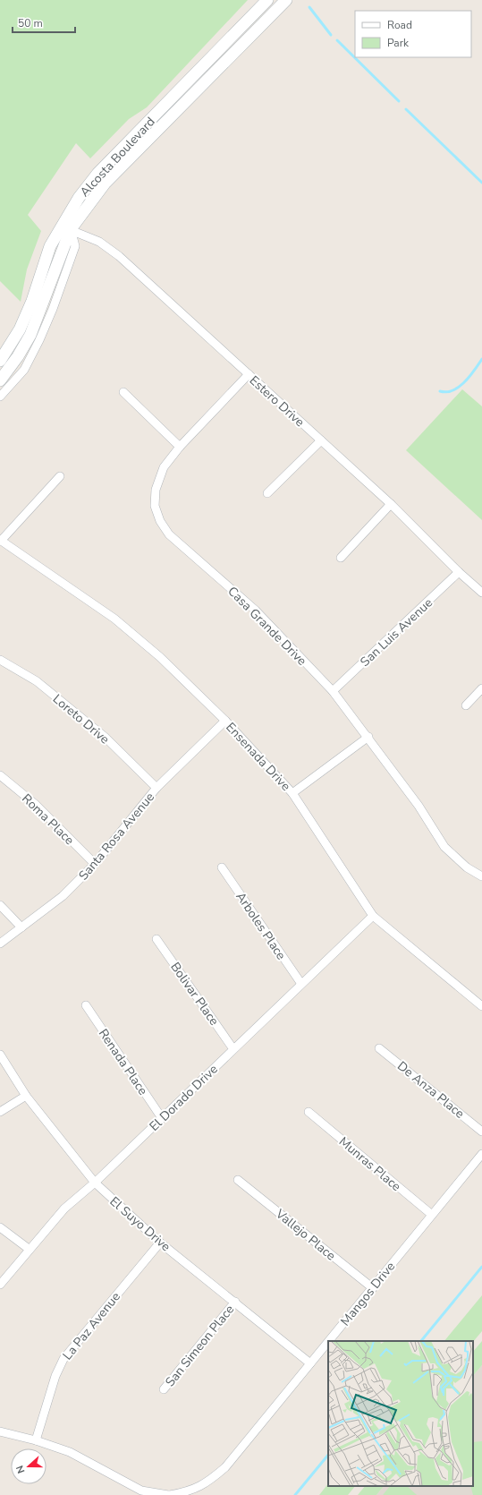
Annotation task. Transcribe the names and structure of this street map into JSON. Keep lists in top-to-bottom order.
{
  "streets": {
    "main road": ["Alcosta Boulevard"],
    "street": [
      "Estero Drive",
      "Casa Grande Drive",
      "San Luis Avenue",
      "Loreto Drive",
      "Ensenada Drive",
      "Roma Place",
      "Santa Rosa Avenue",
      "Arboles Place",
      "Bolivar Place",
      "Renada Place",
      "De Anza Place",
      "El Dorado Drive",
      "Munras Place",
      "El Suyo Drive",
      "Vallejo Place",
      "Mangos Drive",
      "La Paz Avenue",
      "San Simeon Place"
    ]
  },
  "crossings": [
    ["Alcosta Boulevard", "Estero Drive"],
    ["Estero Drive", "Casa Grande Drive"],
    ["Estero Drive", "San Luis Avenue"],
    ["Casa Grande Drive", "San Luis Avenue"],
    ["Loreto Drive", "Santa Rosa Avenue"],
    ["Ensenada Drive", "Santa Rosa Avenue"],
    ["Ensenada Drive", "El Dorado Drive"],
    ["Roma Place", "Santa Rosa Avenue"],
    ["Arboles Place", "El Dorado Drive"],
    ["Bolivar Place", "El Dorado Drive"],
    ["Renada Place", "El Dorado Drive"],
    ["El Dorado Drive", "El Suyo Drive"],
    ["Munras Place", "Mangos Drive"],
    ["El Suyo Drive", "Mangos Drive"],
    ["El Suyo Drive", "La Paz Avenue"],
    ["El Suyo Drive", "San Simeon Place"],
    ["Vallejo Place", "Mangos Drive"],
    ["Mangos Drive", "La Paz Avenue"]
  ],
  "legend": ["Road", "Park"],
  "scale_bar": "50 m",
  "north": "left"
}
